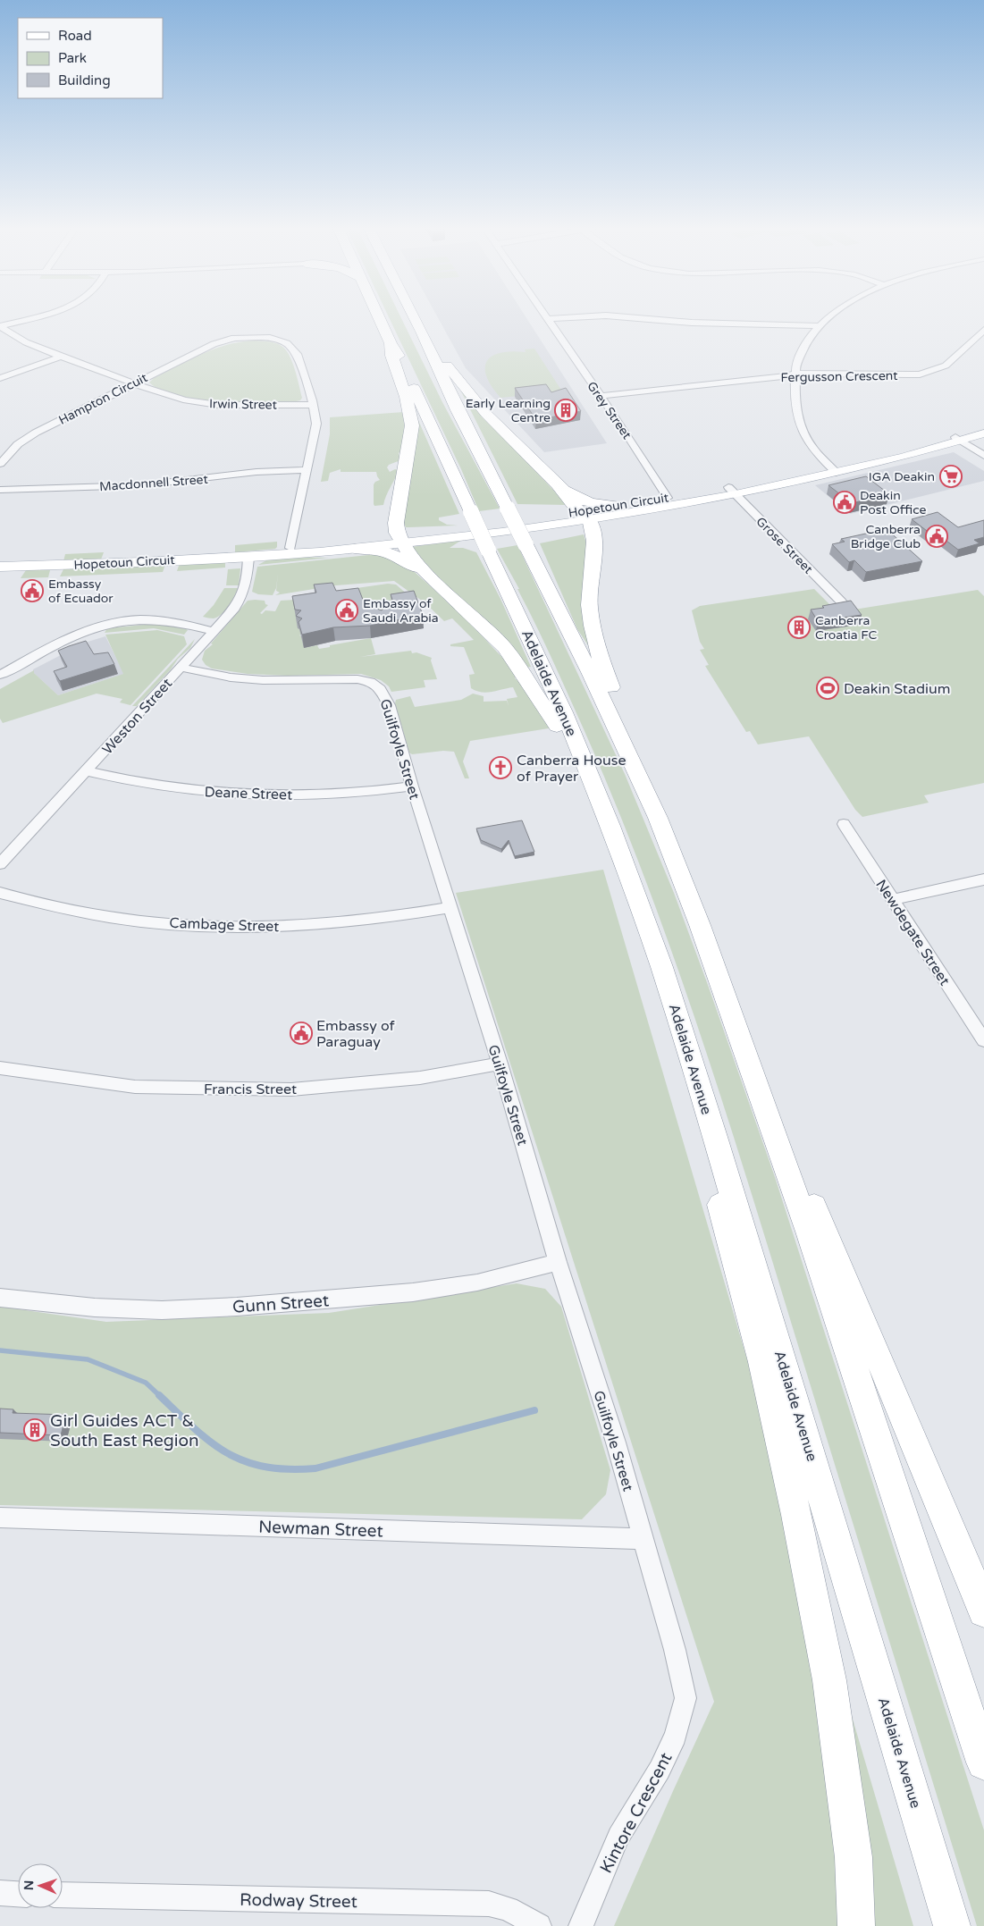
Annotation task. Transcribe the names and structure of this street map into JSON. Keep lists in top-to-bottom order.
{
  "streets": {
    "highway": ["Adelaide Avenue"],
    "main road": ["Hopetoun Circuit"],
    "street": [
      "Fergusson Crescent",
      "Hampton Circuit",
      "Irwin Street",
      "Grey Street",
      "Macdonnell Street",
      "Grose Street",
      "Weston Street",
      "Guilfoyle Street",
      "Deane Street",
      "Cambage Street",
      "Newdegate Street",
      "Francis Street",
      "Gunn Street",
      "Newman Street",
      "Kintore Crescent",
      "Rodway Street"
    ]
  },
  "crossings": [
    ["Fergusson Crescent", "Grey Street"],
    ["Hampton Circuit", "Irwin Street"],
    ["Hampton Circuit", "Macdonnell Street"],
    ["Hampton Circuit", "Hopetoun Circuit"],
    ["Grey Street", "Hopetoun Circuit"],
    ["Hopetoun Circuit", "Grose Street"],
    ["Hopetoun Circuit", "Weston Street"],
    ["Weston Street", "Guilfoyle Street"],
    ["Weston Street", "Deane Street"],
    ["Guilfoyle Street", "Deane Street"],
    ["Guilfoyle Street", "Cambage Street"],
    ["Guilfoyle Street", "Francis Street"],
    ["Guilfoyle Street", "Gunn Street"],
    ["Guilfoyle Street", "Newman Street"],
    ["Guilfoyle Street", "Kintore Crescent"]
  ],
  "places": {
    "building": ["Early Learning Centre", "Canberra Croatia FC", "Girl Guides ACT & South East Region"],
    "supermarket": ["IGA Deakin"],
    "public building": [
      "Deakin Post Office",
      "Canberra Bridge Club",
      "Embassy of Ecuador",
      "Embassy of Saudi Arabia",
      "Embassy of Paraguay"
    ],
    "sports": ["Deakin Stadium"],
    "church": ["Canberra House of Prayer"]
  },
  "legend": ["Road", "Park", "Building"],
  "north": "left"
}
